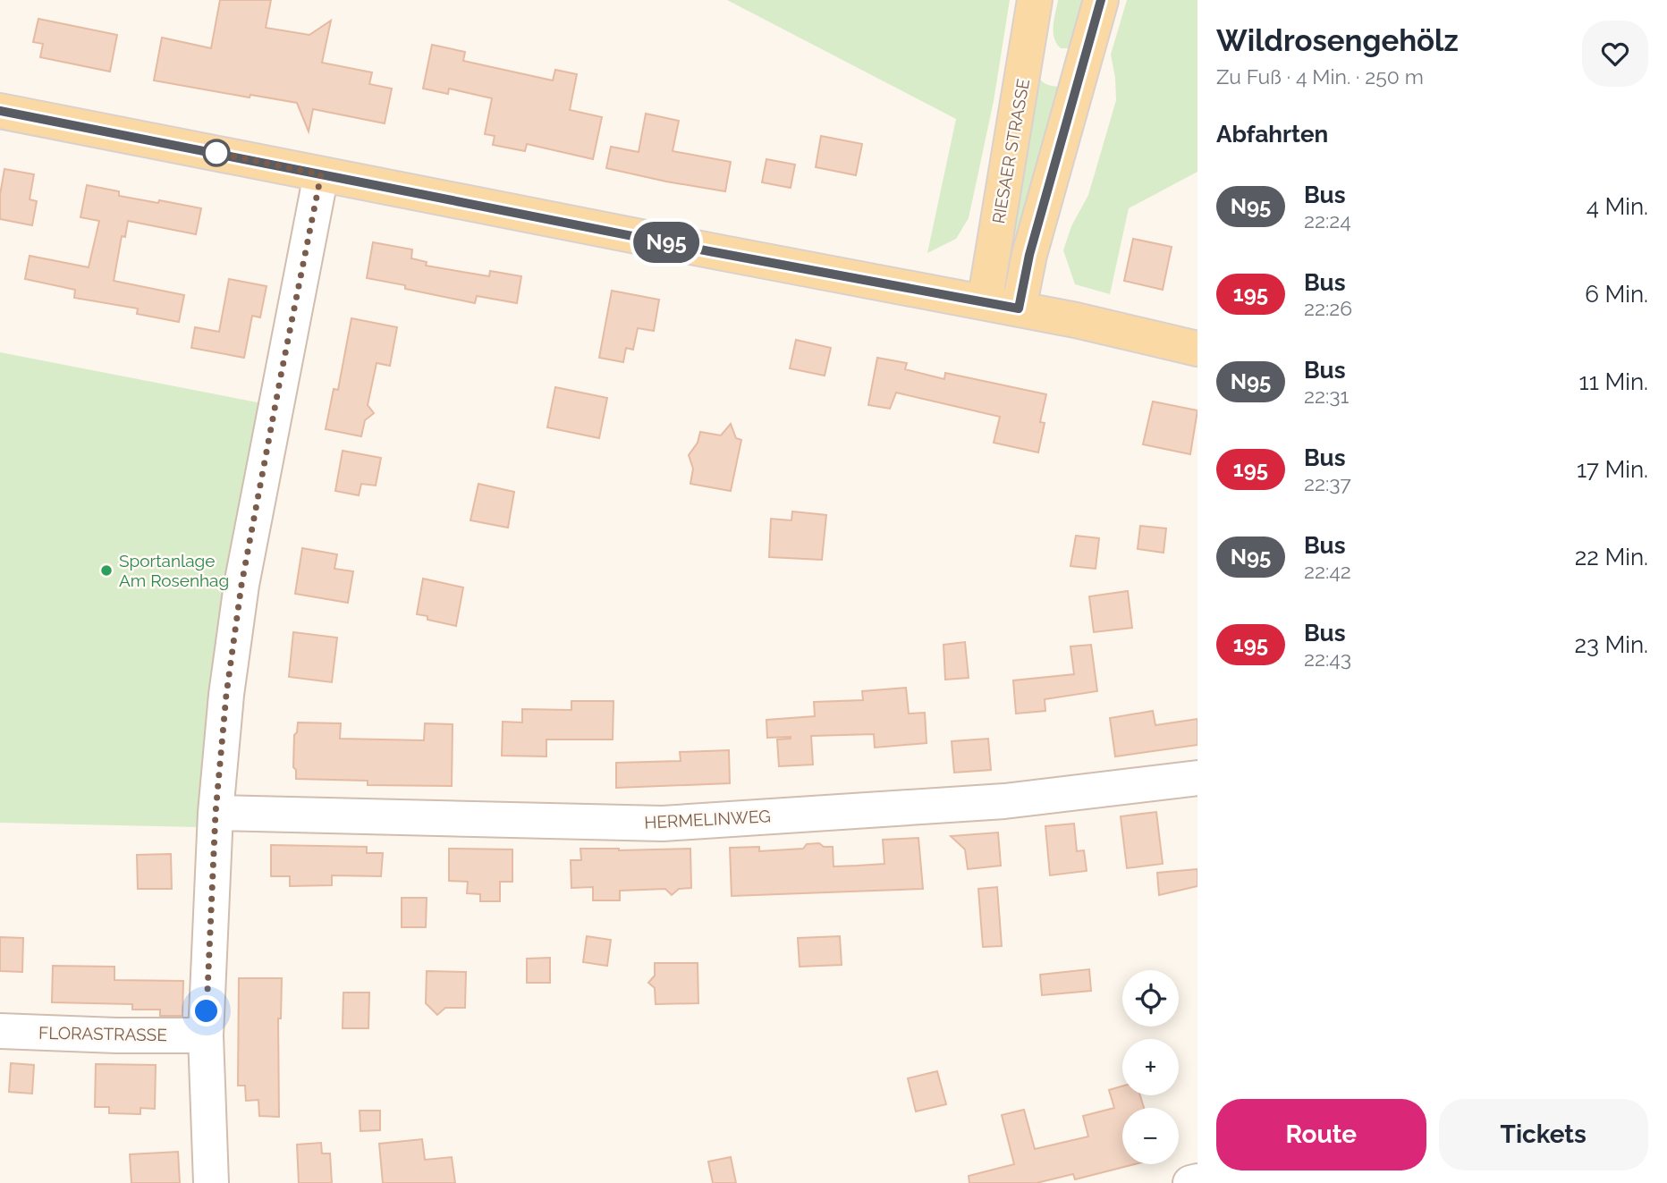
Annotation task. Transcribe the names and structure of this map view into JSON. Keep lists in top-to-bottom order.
{
  "streets": {
    "main road": ["RIESAER STRASSE"],
    "street": ["HERMELINWEG", "FLORASTRASSE"]
  },
  "places": ["Sportanlage Am Rosenhag"],
  "lines": ["bus line N95"],
  "page": {
    "on_map": "N95",
    "heading": [
      ["Wildrosengehölz", "Zu Fuß · 4 Min. · 250 m"],
      "Abfahrten"
    ],
    "list": [
      {
        "mark": "N95",
        "name": "Bus",
        "note": "22:24",
        "value": "4 Min."
      },
      {
        "mark": "195",
        "name": "Bus",
        "note": "22:26",
        "value": "6 Min."
      },
      {
        "mark": "N95",
        "name": "Bus",
        "note": "22:31",
        "value": "11 Min."
      },
      {
        "mark": "195",
        "name": "Bus",
        "note": "22:37",
        "value": "17 Min."
      },
      {
        "mark": "N95",
        "name": "Bus",
        "note": "22:42",
        "value": "22 Min."
      },
      {
        "mark": "195",
        "name": "Bus",
        "note": "22:43",
        "value": "23 Min."
      }
    ],
    "map_buttons": ["+", "−"],
    "buttons": ["Route", "Tickets"]
  }
}
